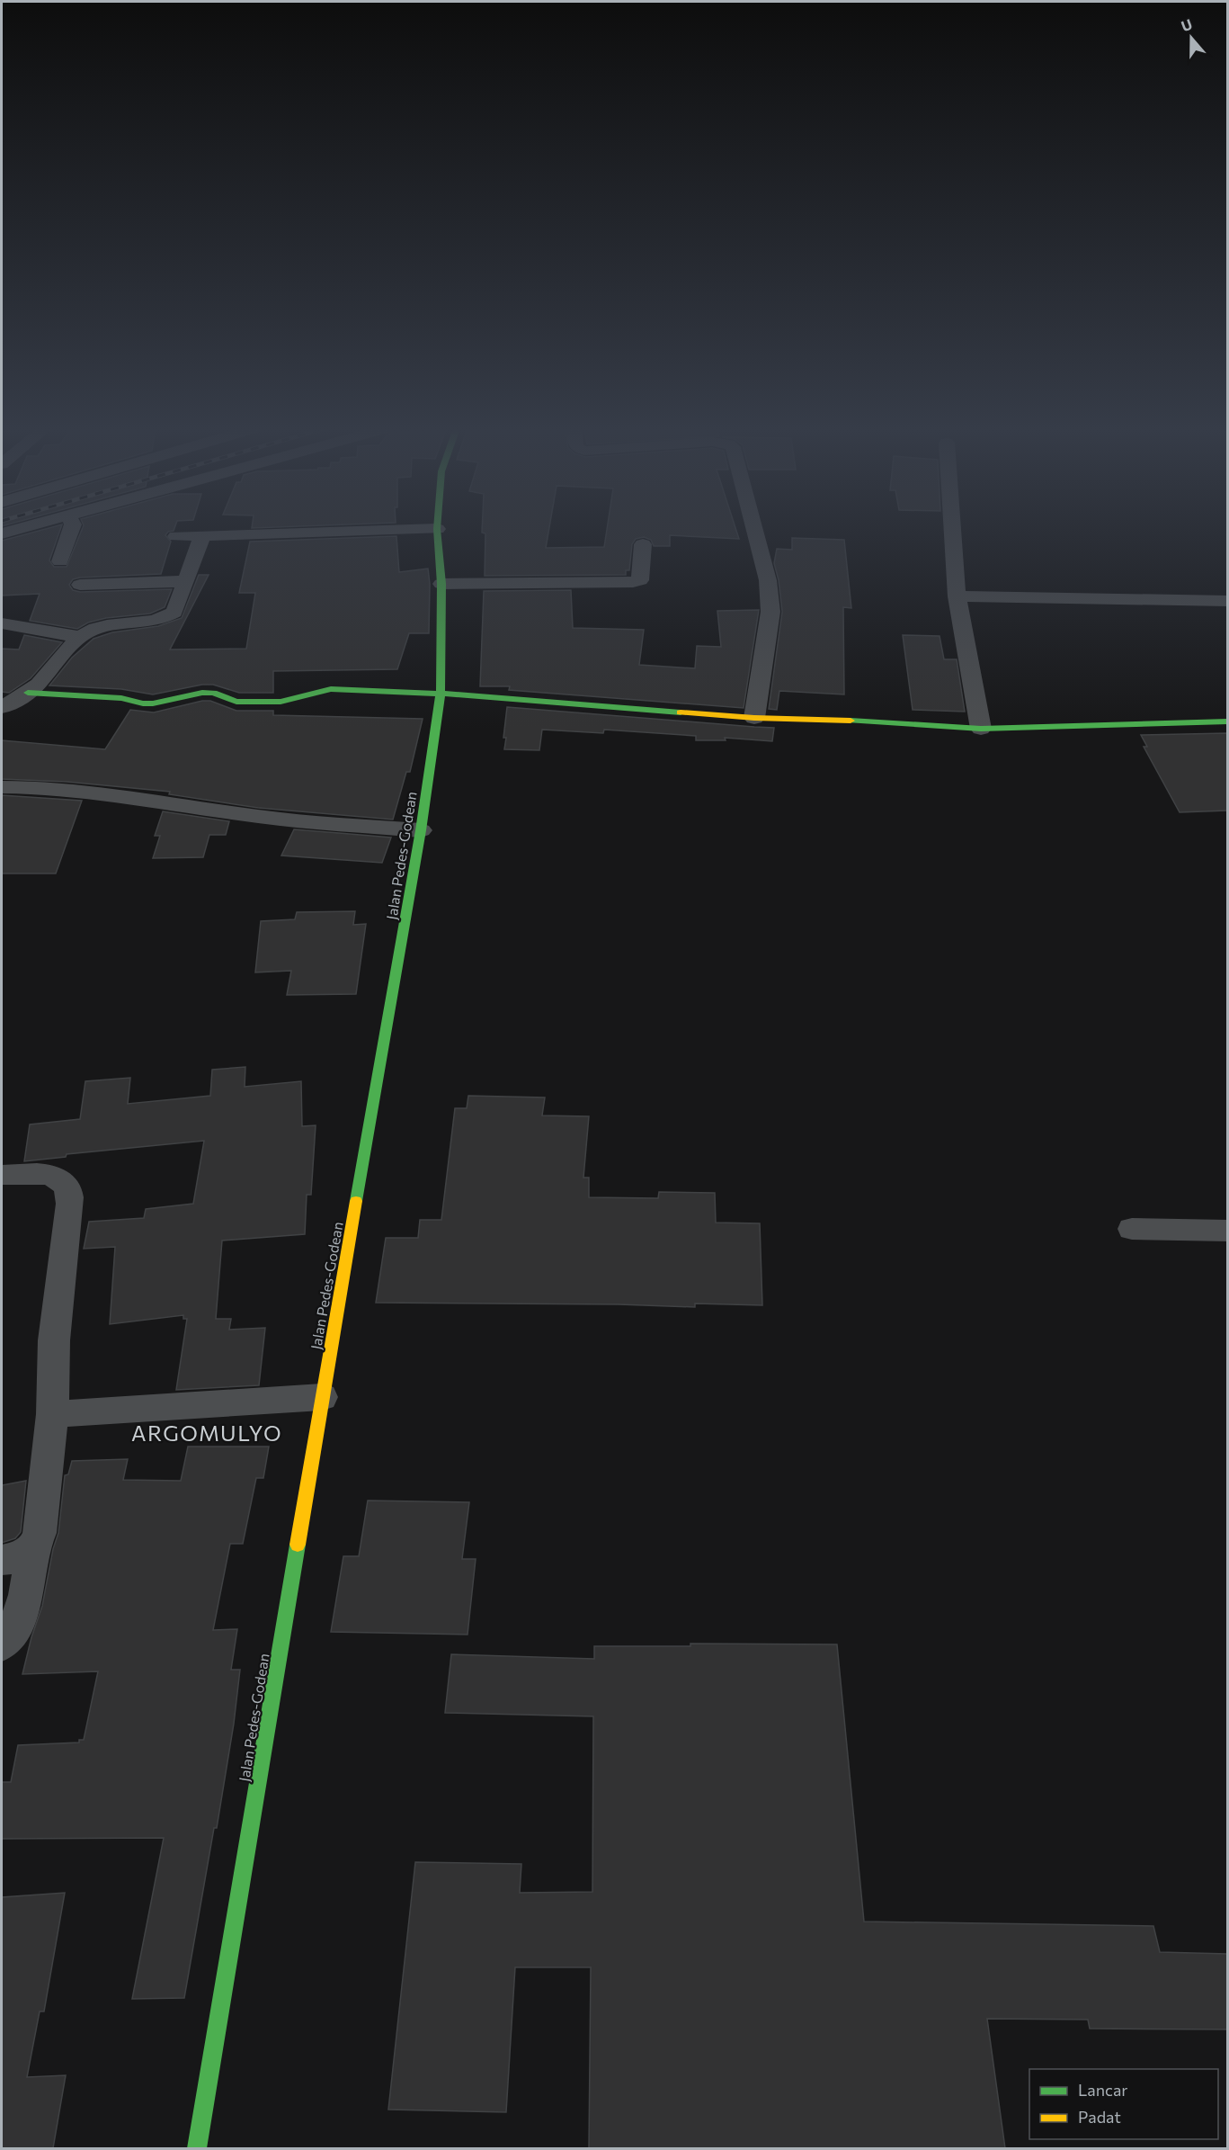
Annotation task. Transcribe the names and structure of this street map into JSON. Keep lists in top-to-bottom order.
{
  "streets": {
    "street": ["Jalan Pedes-Godean"]
  },
  "districts": ["ARGOMULYO"],
  "legend": ["Lancar", "Padat"],
  "north": "top"
}
